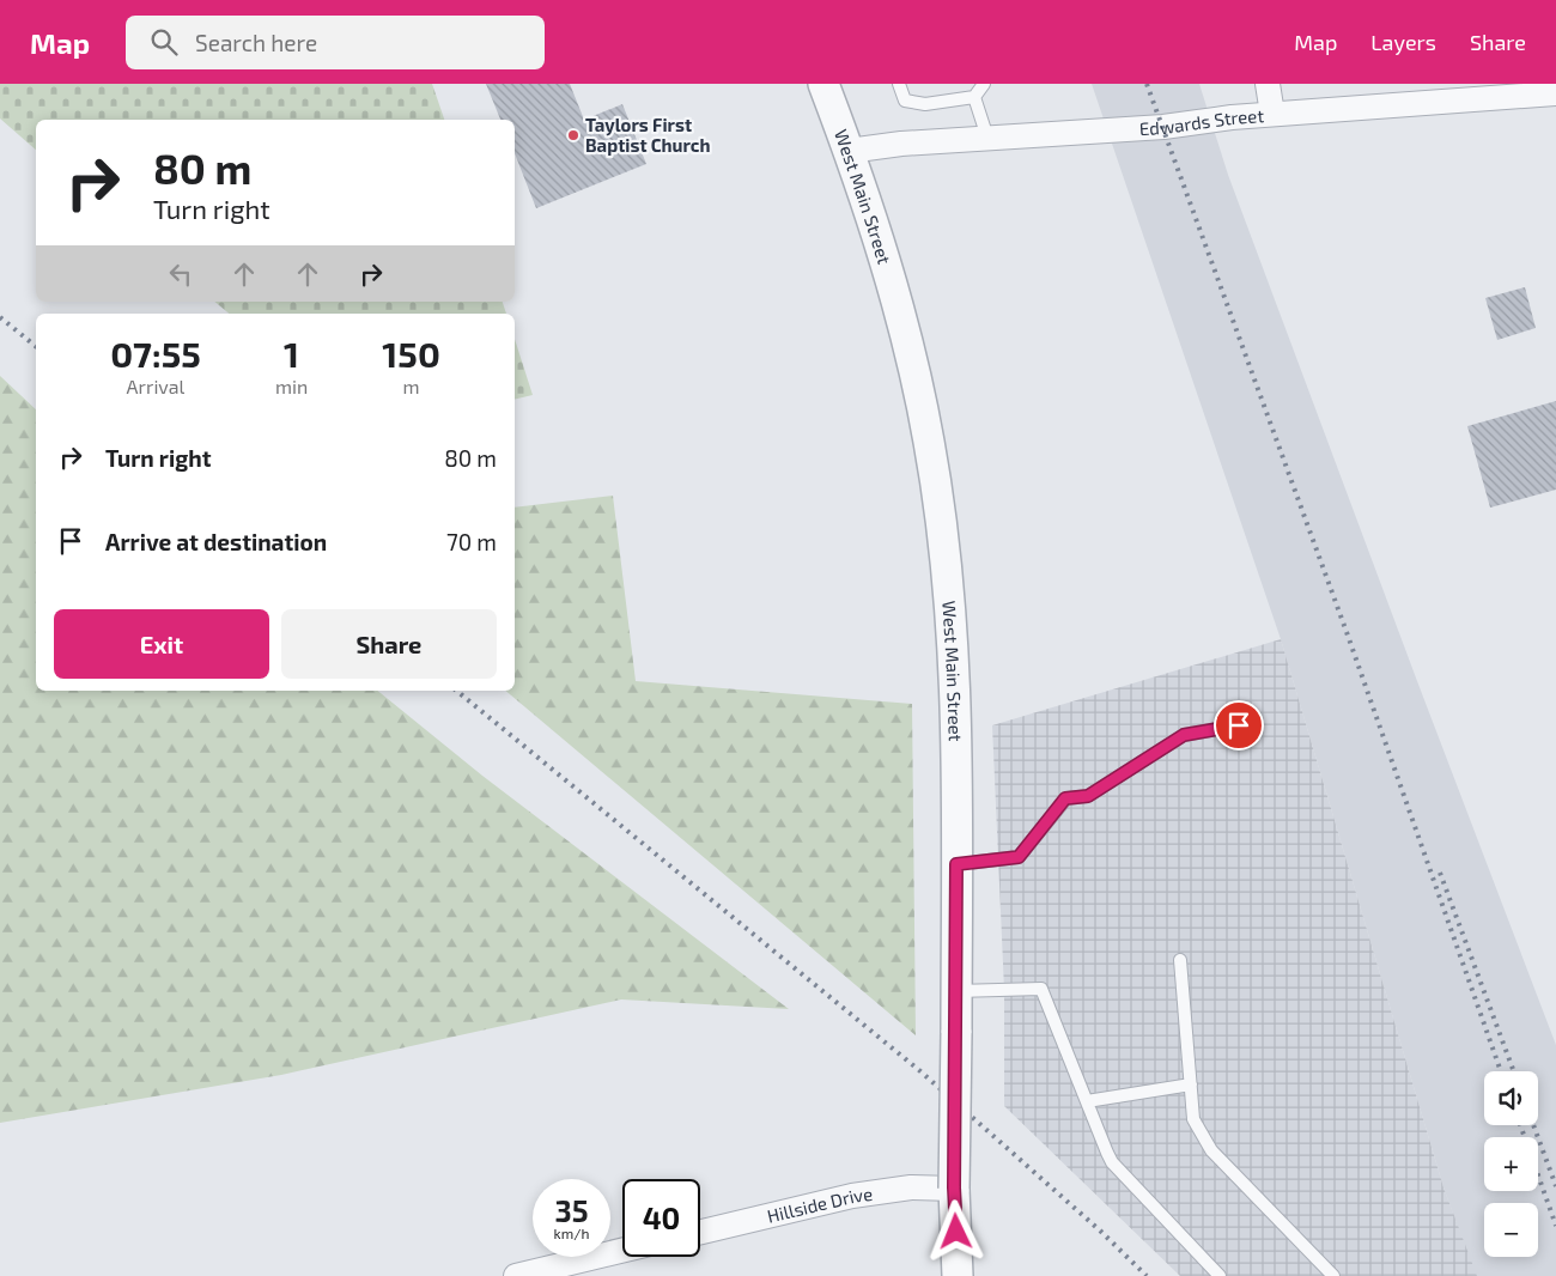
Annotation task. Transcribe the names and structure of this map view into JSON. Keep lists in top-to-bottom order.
{
  "streets": {
    "street": ["Edwards Street", "West Main Street", "Hillside Drive"]
  },
  "crossings": [
    ["Edwards Street", "West Main Street"],
    ["West Main Street", "Hillside Drive"]
  ],
  "places": ["Taylors First Baptist Church"],
  "page": {
    "header": "Map",
    "search": "Search here",
    "nav": ["Map", "Layers", "Share"],
    "turn": ["80 m", "Turn right"],
    "eta": [
      "07:55",
      "Arrival",
      "1",
      "min",
      "150",
      "m"
    ],
    "list": [
      {
        "name": "Turn right",
        "value": "80 m"
      },
      {
        "name": "Arrive at destination",
        "value": "70 m"
      }
    ],
    "buttons": ["Exit", "Share"],
    "map_buttons": ["+", "−"],
    "speed": "35 km/h",
    "limit": "40"
  }
}
